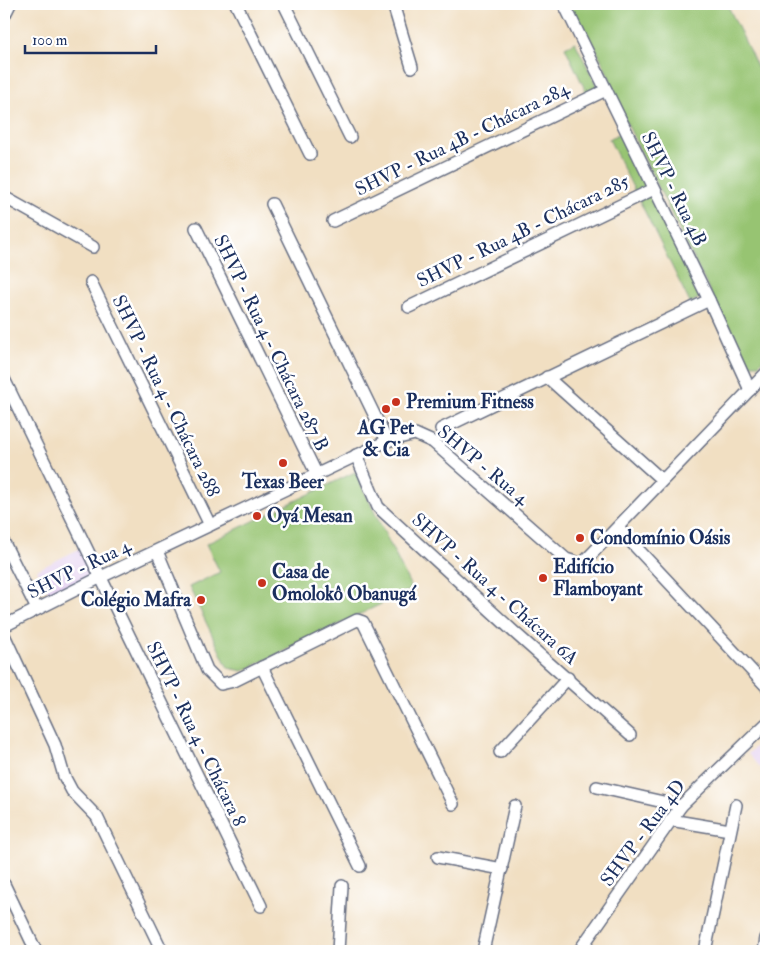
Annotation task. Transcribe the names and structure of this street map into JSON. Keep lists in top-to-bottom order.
{
  "streets": {
    "street": [
      "SHVP - Rua 4B - Chácara 284",
      "SHVP - Rua 4B",
      "SHVP - Rua 4B - Chácara 285",
      "SHVP - Rua 4 - Chácara 287 B",
      "SHVP - Rua 4 - Chácara 288",
      "SHVP - Rua 4",
      "SHVP - Rua 4 - Chácara 6A",
      "SHVP - Rua 4 - Chácara 8",
      "SHVP - Rua 4D"
    ]
  },
  "crossings": [
    ["SHVP - Rua 4B - Chácara 284", "SHVP - Rua 4B"],
    ["SHVP - Rua 4B", "SHVP - Rua 4B - Chácara 285"],
    ["SHVP - Rua 4B", "SHVP - Rua 4"],
    ["SHVP - Rua 4 - Chácara 287 B", "SHVP - Rua 4"],
    ["SHVP - Rua 4 - Chácara 288", "SHVP - Rua 4"],
    ["SHVP - Rua 4", "SHVP - Rua 4 - Chácara 6A"],
    ["SHVP - Rua 4", "SHVP - Rua 4 - Chácara 8"]
  ],
  "places": [
    "Premium Fitness",
    "AG Pet & Cia",
    "Texas Beer",
    "Oyá Mesan",
    "Condomínio Oásis",
    "Edifício Flamboyant",
    "Casa de Omolokô Obanugá",
    "Colégio Mafra"
  ],
  "scale_bar": "100 m"
}
